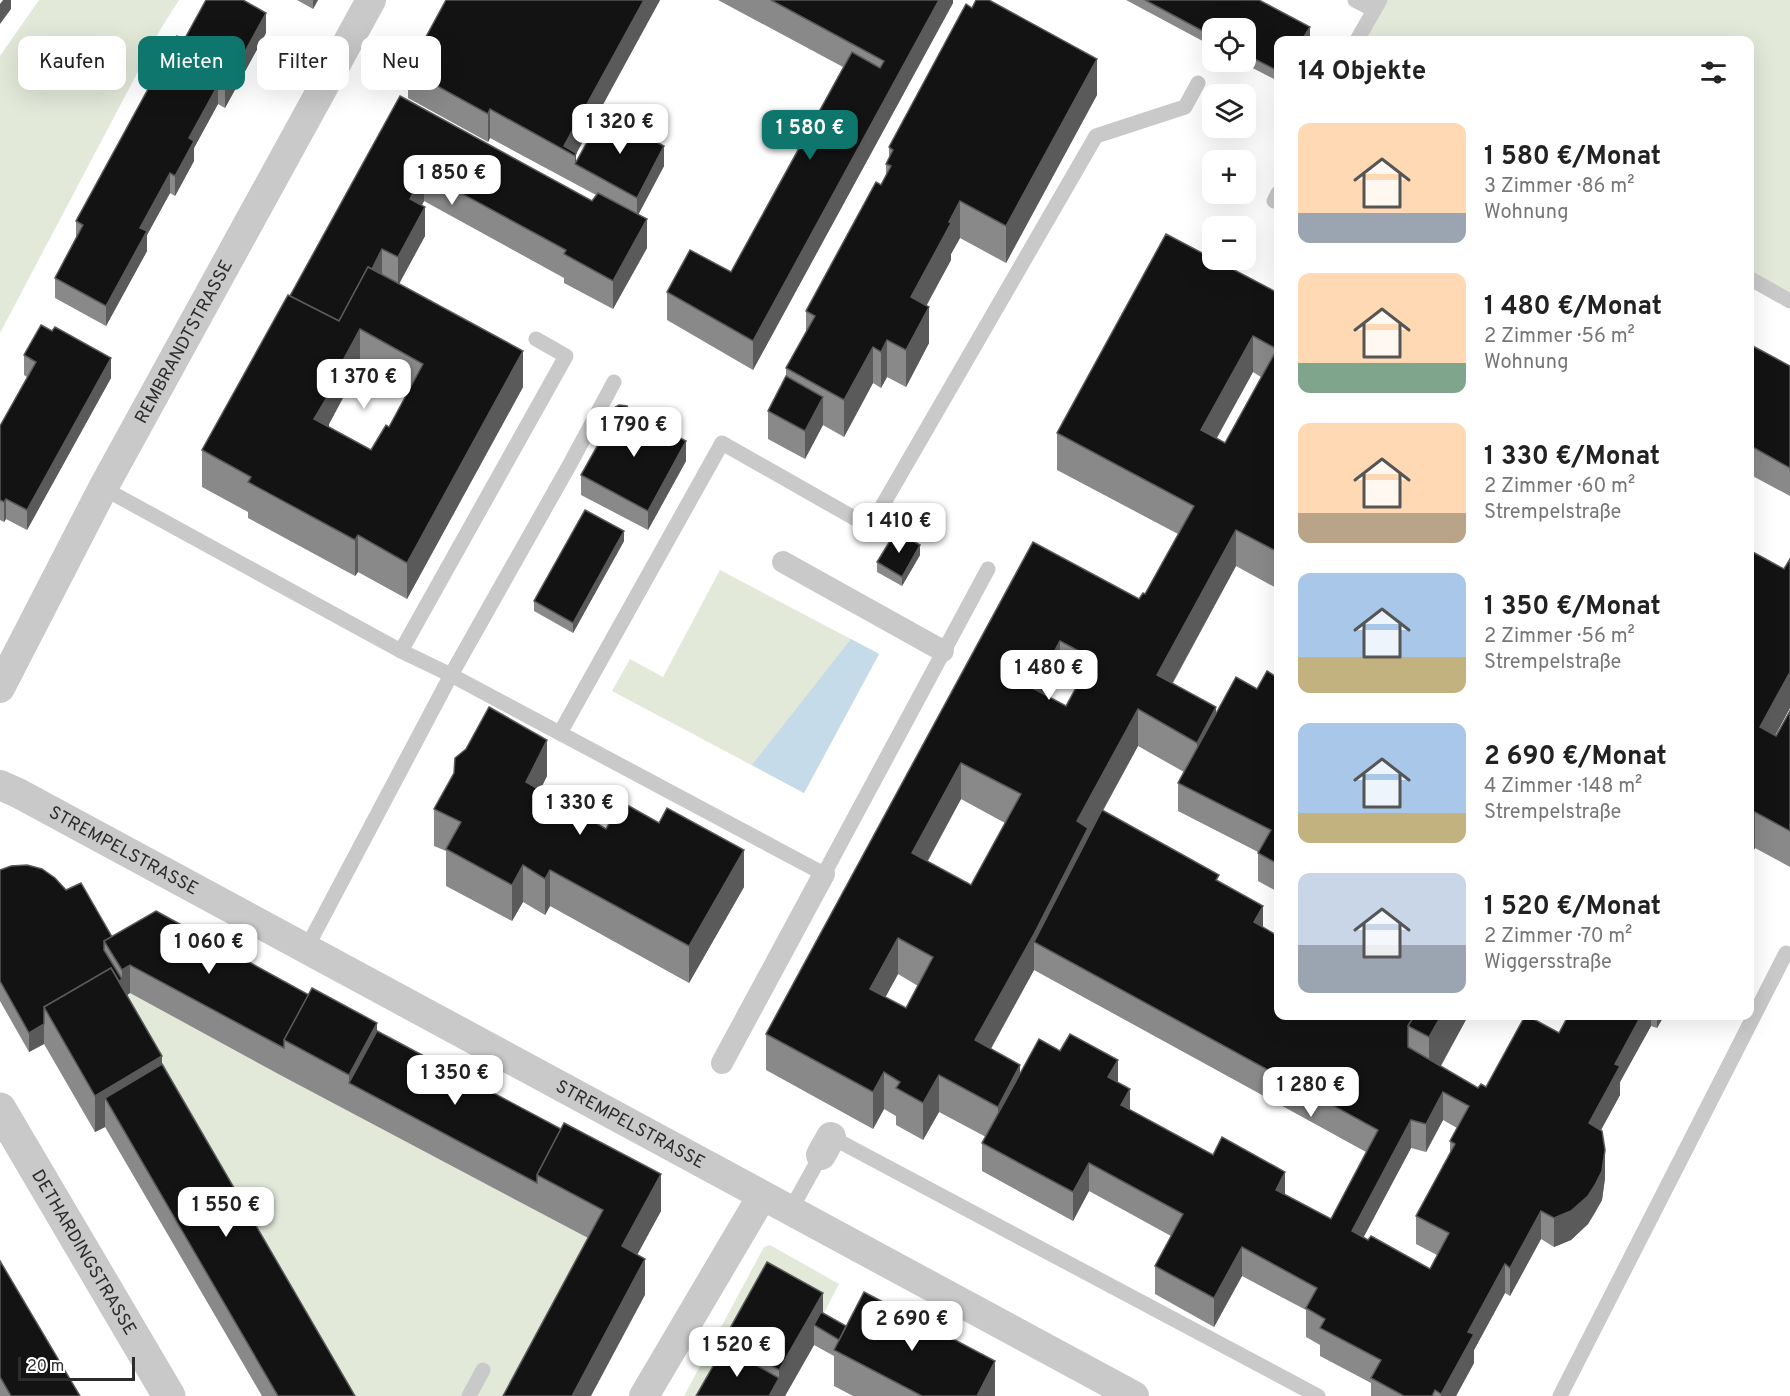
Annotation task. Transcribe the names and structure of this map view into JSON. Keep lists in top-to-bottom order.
{
  "streets": {
    "street": ["REMBRANDTSTRASSE", "STREMPELSTRASSE", "DETHARDINGSTRASSE"]
  },
  "scale_bar": "20 m",
  "page": {
    "map_buttons": ["+", "−"],
    "chip": [
      "Kaufen",
      "Mieten",
      "Filter",
      "Neu"
    ],
    "heading": "14 Objekte",
    "price": [
      "1 320 €",
      "1 580 €",
      "1 850 €",
      "1 370 €",
      "1 790 €",
      "1 410 €",
      "1 480 €",
      "1 330 €",
      "1 060 €",
      "1 350 €",
      "1 280 €",
      "1 550 €",
      "2 690 €",
      "1 520 €"
    ],
    "list": [
      {
        "name": "1 580 €/Monat",
        "note": "3 Zimmer · 86 m² · Wohnung"
      },
      {
        "name": "1 480 €/Monat",
        "note": "2 Zimmer · 56 m² · Wohnung"
      },
      {
        "name": "1 330 €/Monat",
        "note": "2 Zimmer · 60 m² · Strempelstraße"
      },
      {
        "name": "1 350 €/Monat",
        "note": "2 Zimmer · 56 m² · Strempelstraße"
      },
      {
        "name": "2 690 €/Monat",
        "note": "4 Zimmer · 148 m² · Strempelstraße"
      },
      {
        "name": "1 520 €/Monat",
        "note": "2 Zimmer · 70 m² · Wiggersstraße"
      }
    ],
    "scale": "20 m"
  }
}
